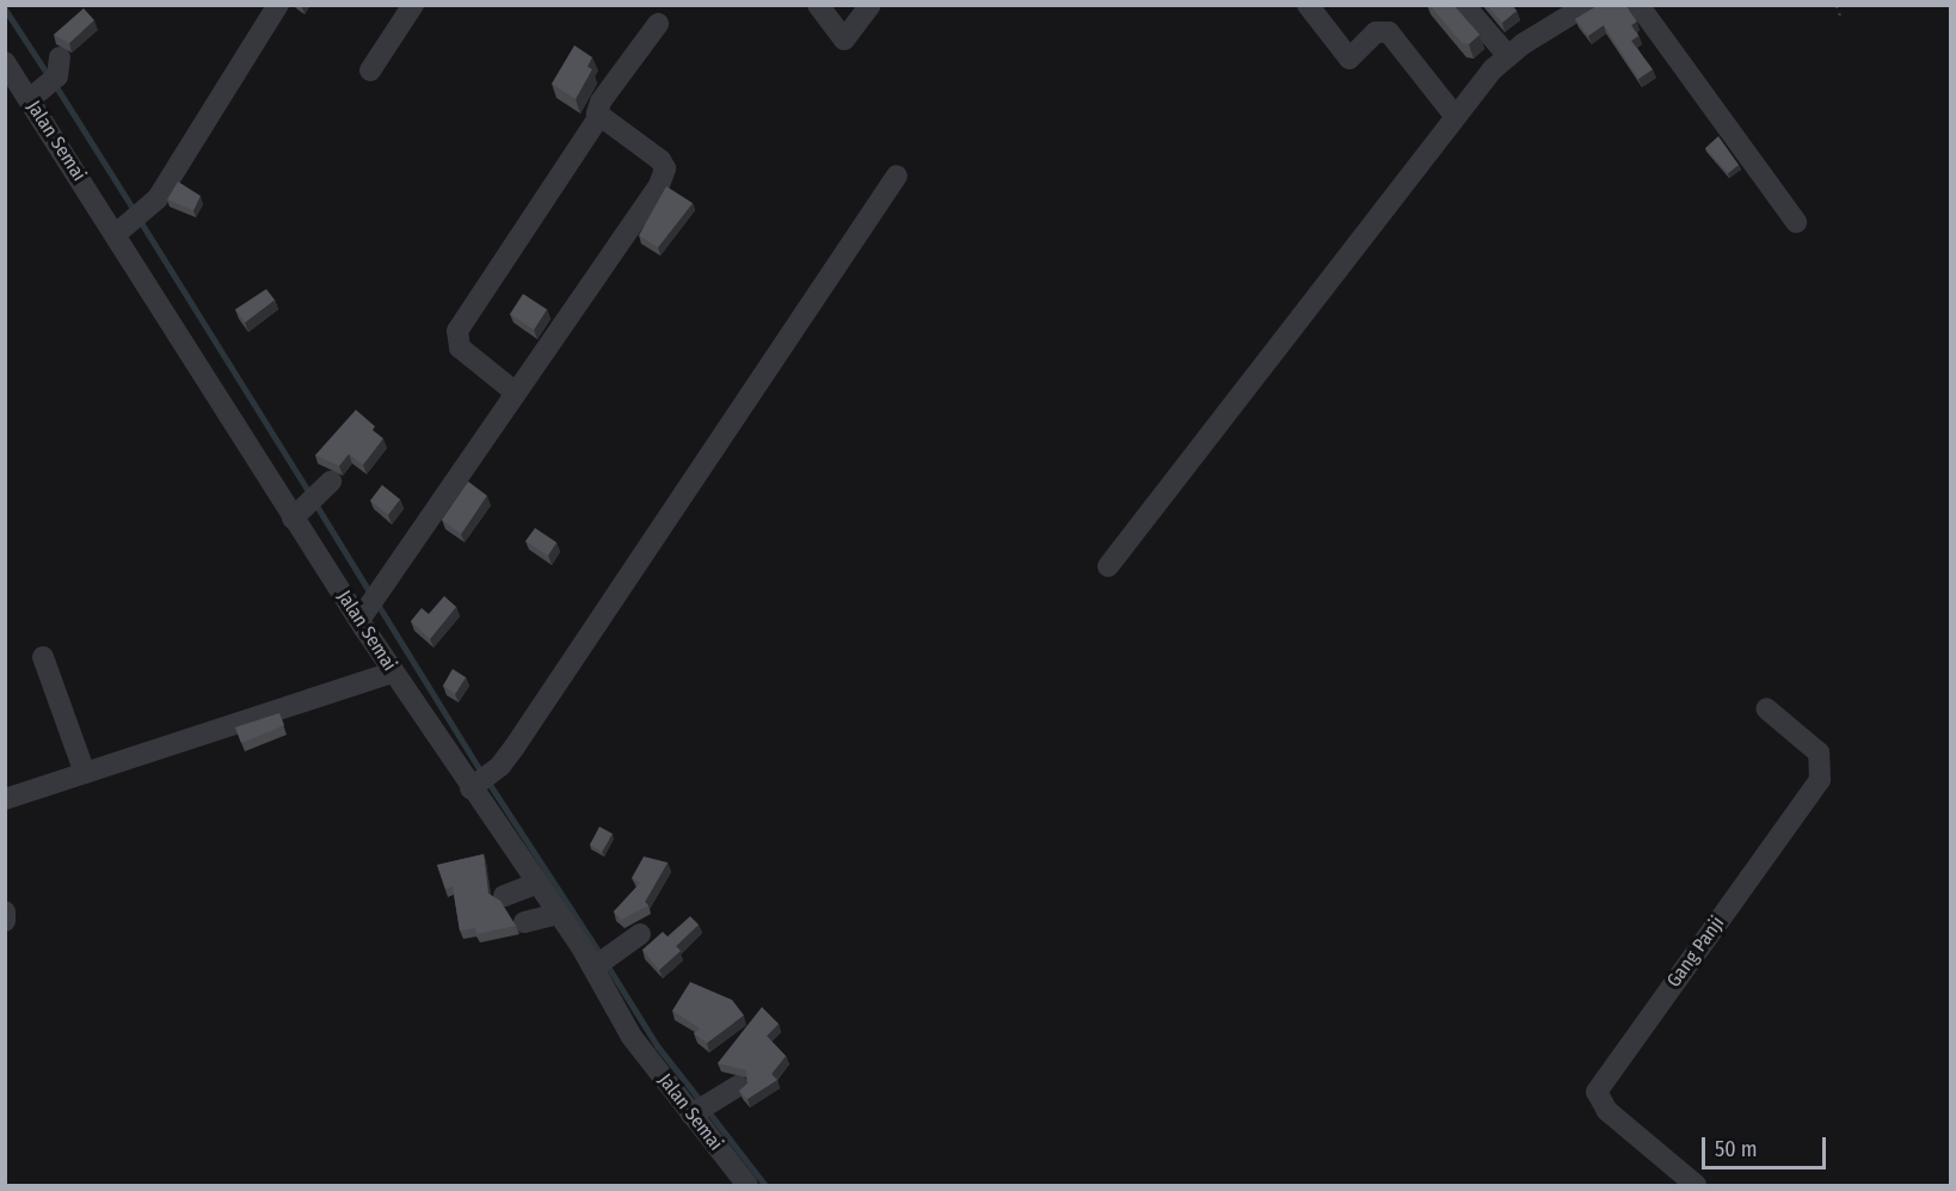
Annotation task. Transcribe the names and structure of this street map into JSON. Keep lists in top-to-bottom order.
{
  "streets": {
    "street": ["Jalan Semai", "Gang Panji"]
  },
  "scale_bar": "50 m"
}
